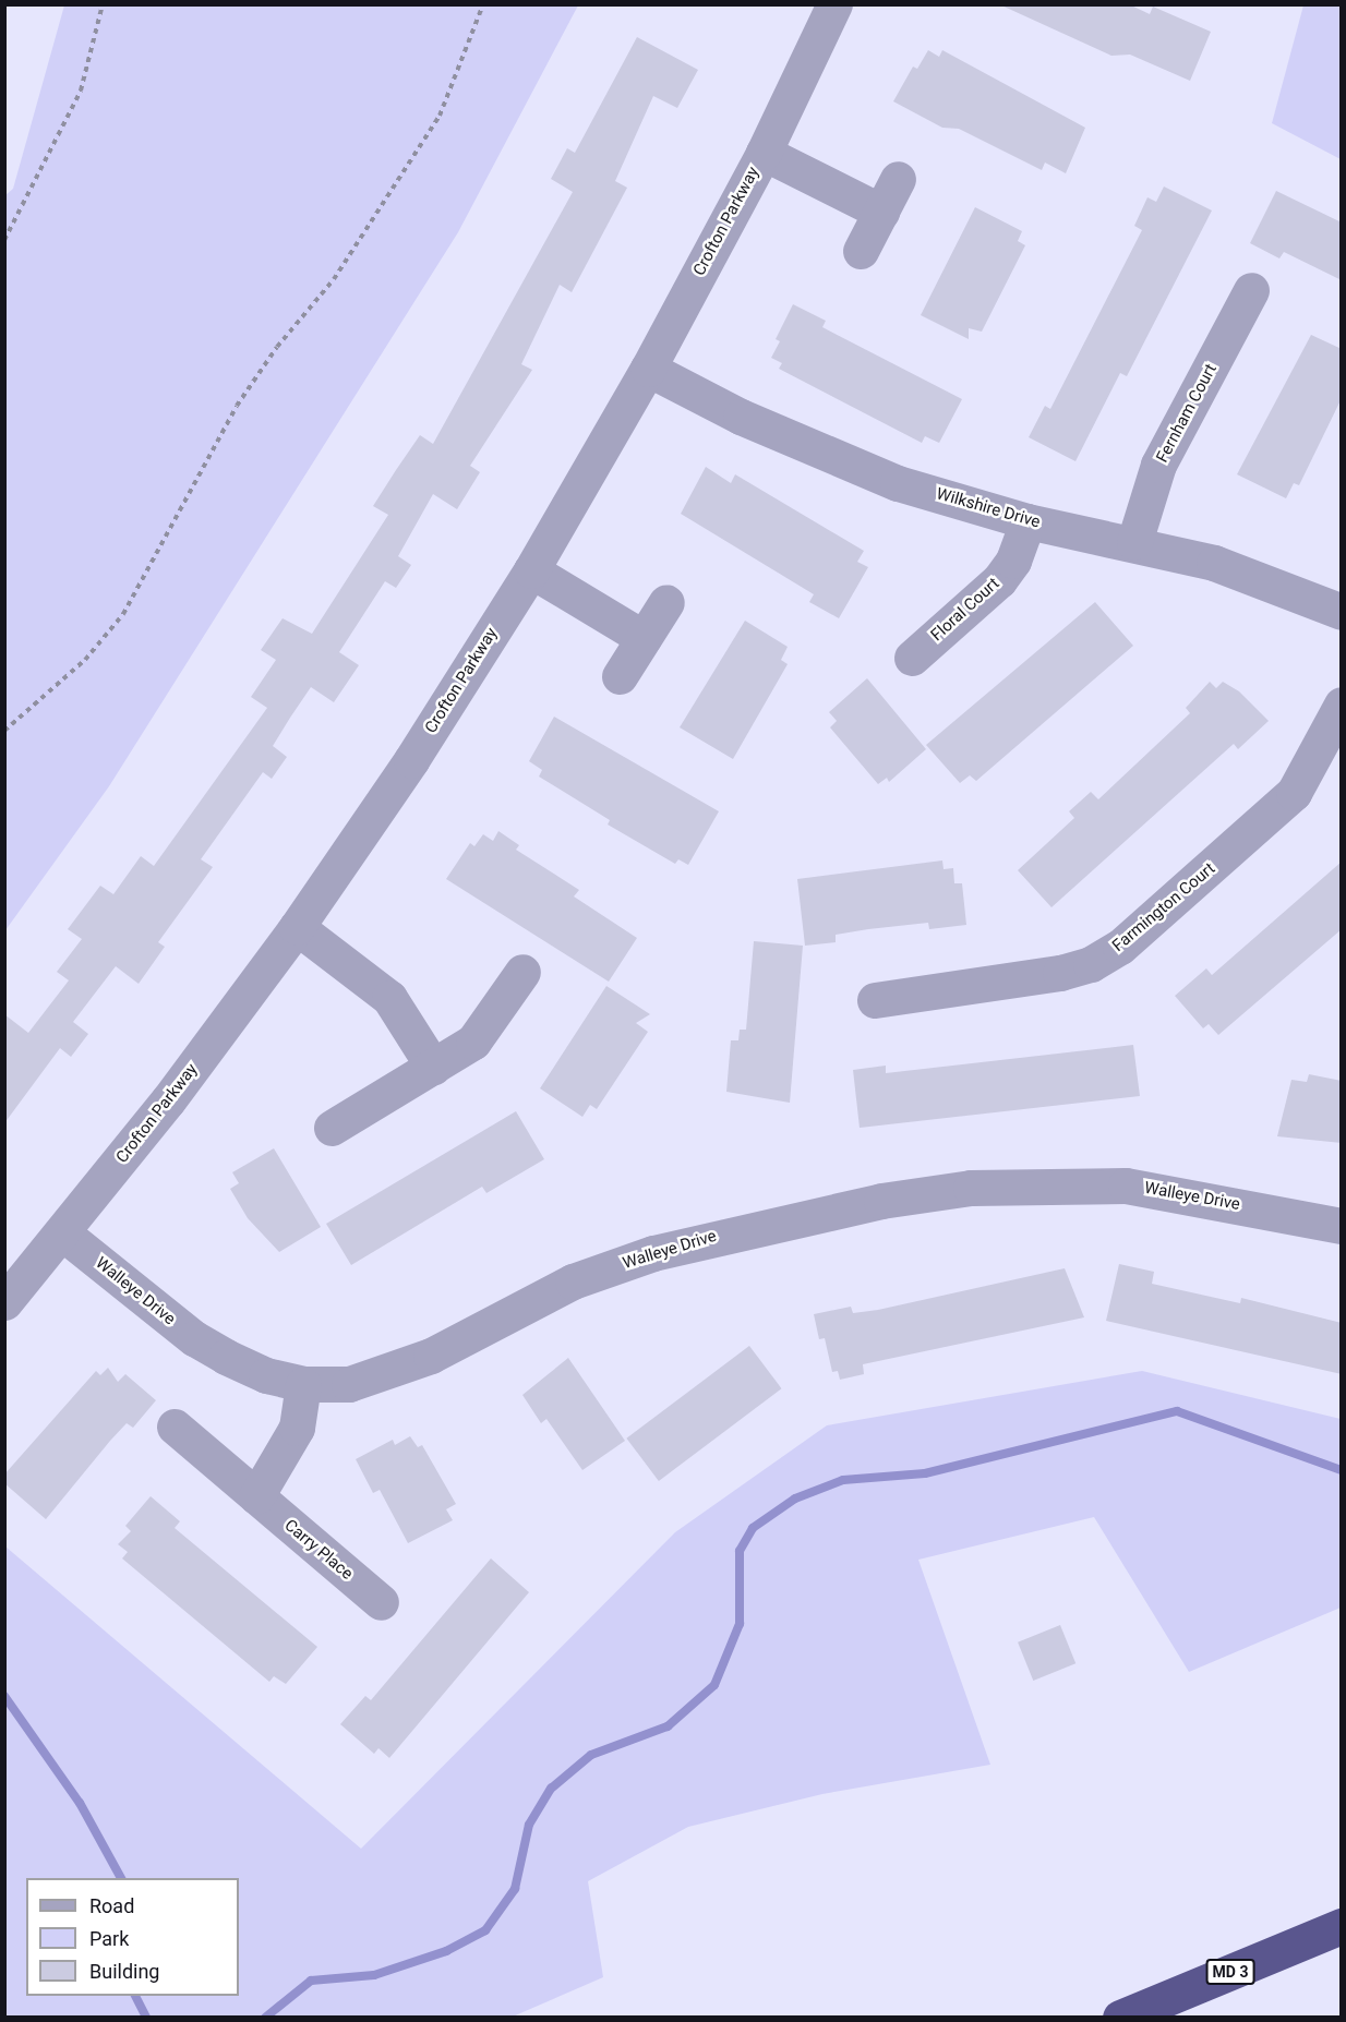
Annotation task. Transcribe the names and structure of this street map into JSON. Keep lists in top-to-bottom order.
{
  "streets": {
    "highway": ["MD 3"],
    "street": [
      "Crofton Parkway",
      "Fernham Court",
      "Wilkshire Drive",
      "Floral Court",
      "Farmington Court",
      "Walleye Drive",
      "Carry Place"
    ]
  },
  "crossings": [
    ["Crofton Parkway", "Wilkshire Drive"],
    ["Crofton Parkway", "Walleye Drive"],
    ["Fernham Court", "Wilkshire Drive"],
    ["Wilkshire Drive", "Floral Court"]
  ],
  "legend": ["Road", "Park", "Building"]
}
